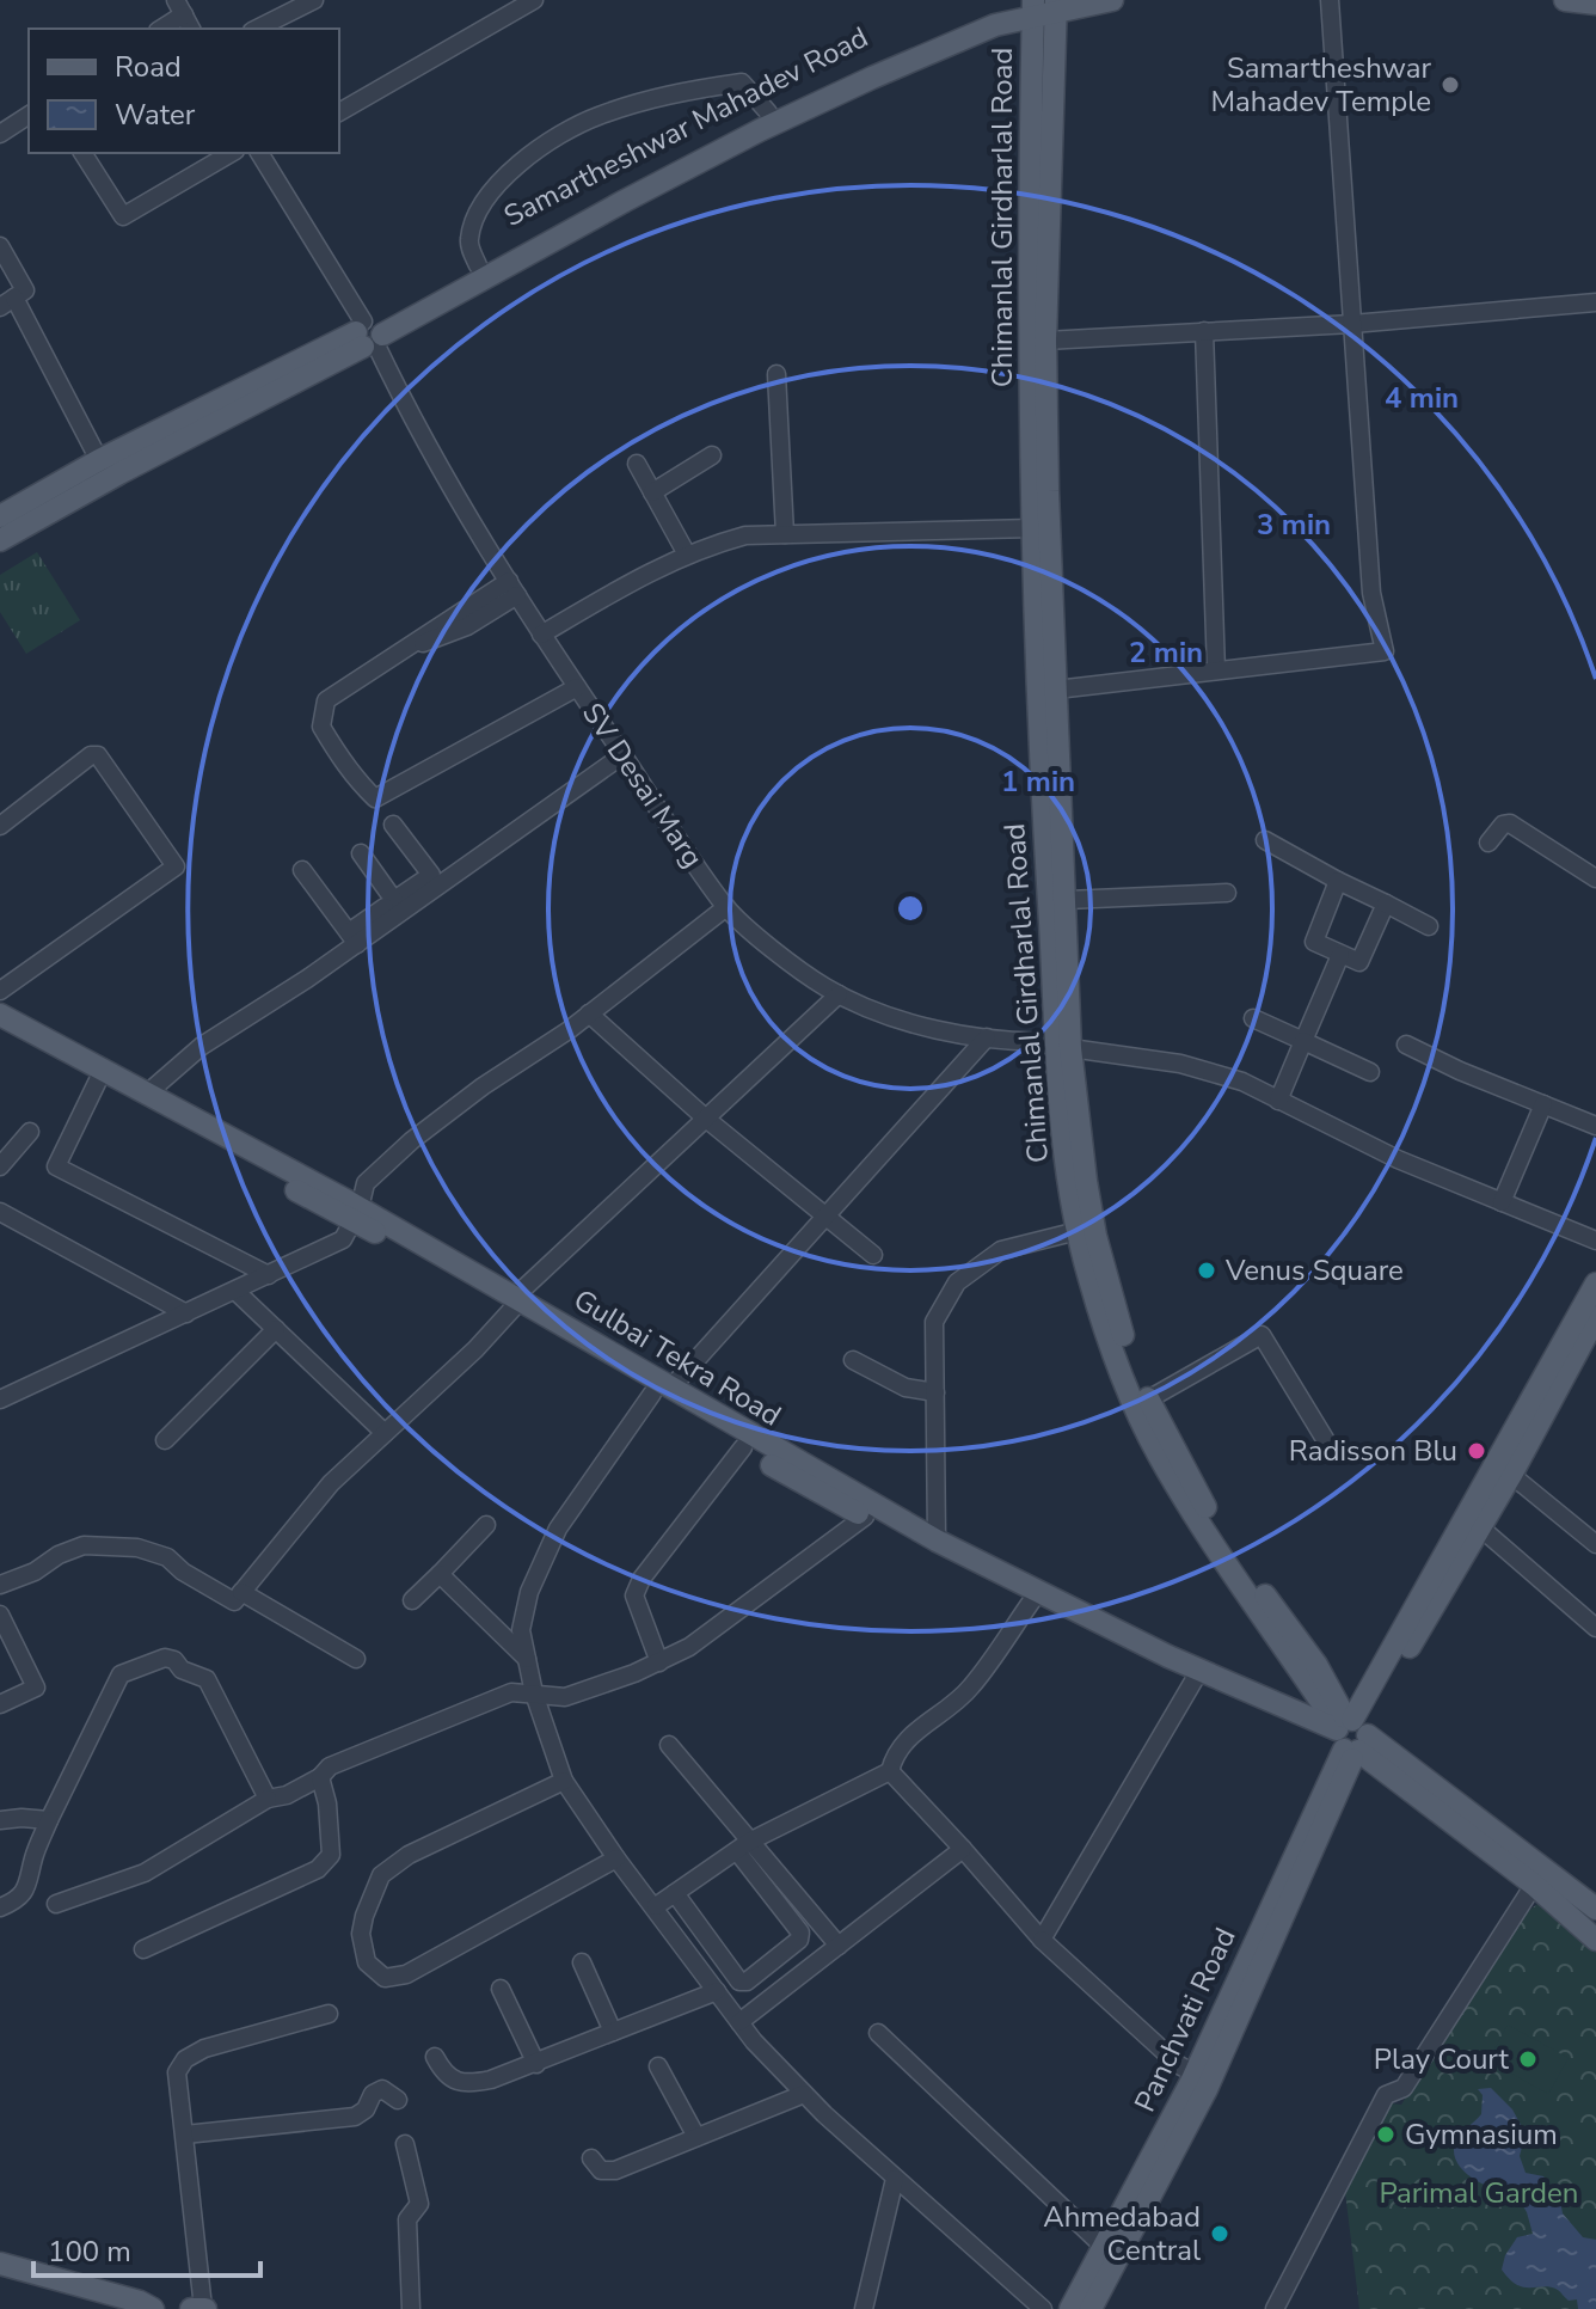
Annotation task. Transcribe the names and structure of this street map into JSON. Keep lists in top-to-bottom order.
{
  "streets": {
    "main road": [
      "Samartheshwar Mahadev Road",
      "Chimanlal Girdharlal Road",
      "Gulbai Tekra Road",
      "Panchvati Road"
    ],
    "street": ["SV Desai Marg"]
  },
  "crossings": [
    ["Samartheshwar Mahadev Road", "Chimanlal Girdharlal Road"],
    ["Samartheshwar Mahadev Road", "SV Desai Marg"],
    ["Chimanlal Girdharlal Road", "SV Desai Marg"],
    ["Chimanlal Girdharlal Road", "Gulbai Tekra Road"],
    ["Chimanlal Girdharlal Road", "Panchvati Road"],
    ["Gulbai Tekra Road", "Panchvati Road"]
  ],
  "parks": ["Parimal Garden"],
  "places": [
    "Samartheshwar Mahadev Temple",
    "Venus Square",
    "Radisson Blu",
    "Play Court",
    "Gymnasium",
    "Ahmedabad Central"
  ],
  "legend": ["Road", "Water"],
  "scale_bar": "100 m",
  "rings": [
    "4 min",
    "3 min",
    "2 min",
    "1 min"
  ]
}
